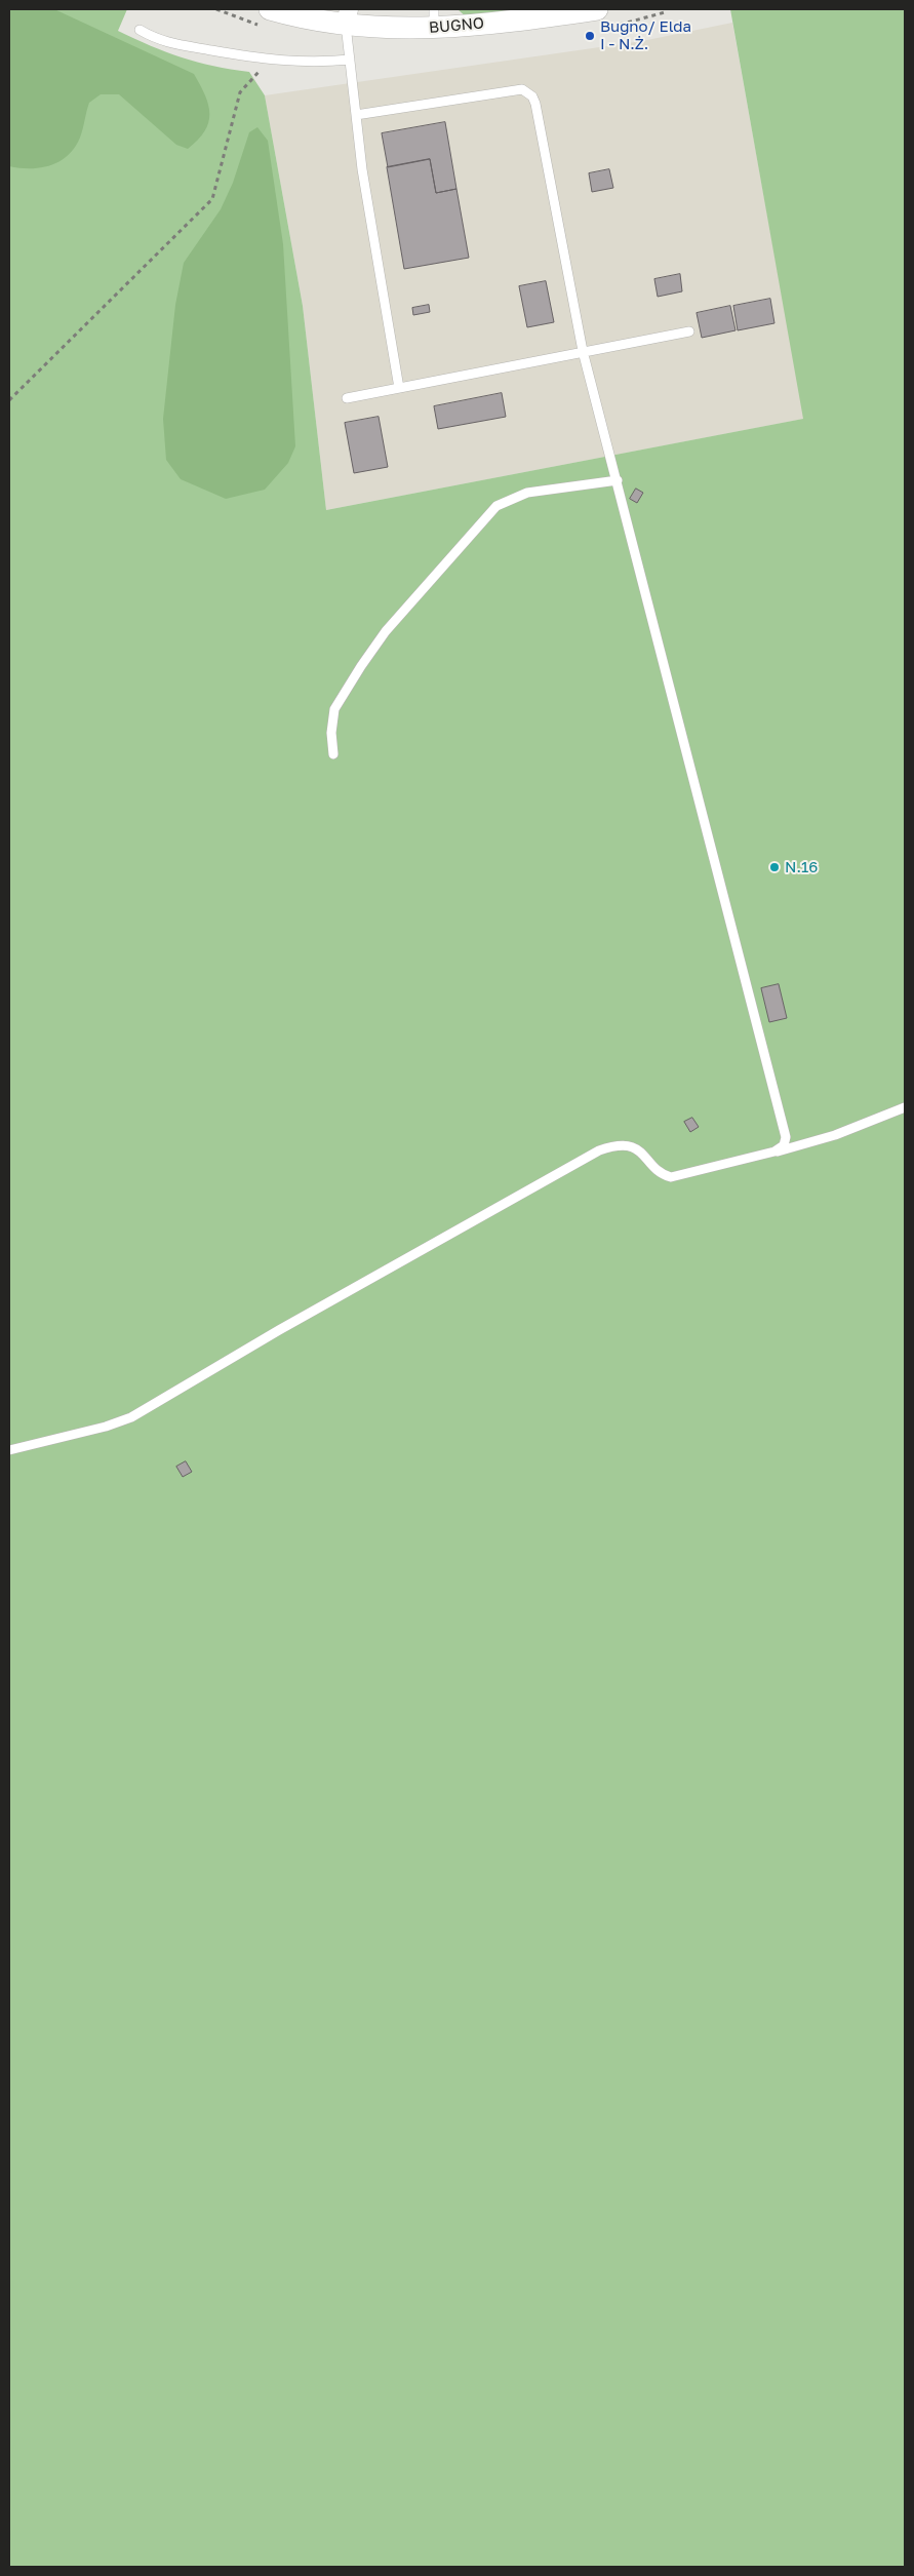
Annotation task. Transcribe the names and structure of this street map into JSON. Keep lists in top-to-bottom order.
{
  "streets": {
    "street": ["BUGNO"]
  },
  "places": ["Bugno/ Elda I - N.Ż.", "N.16"]
}
